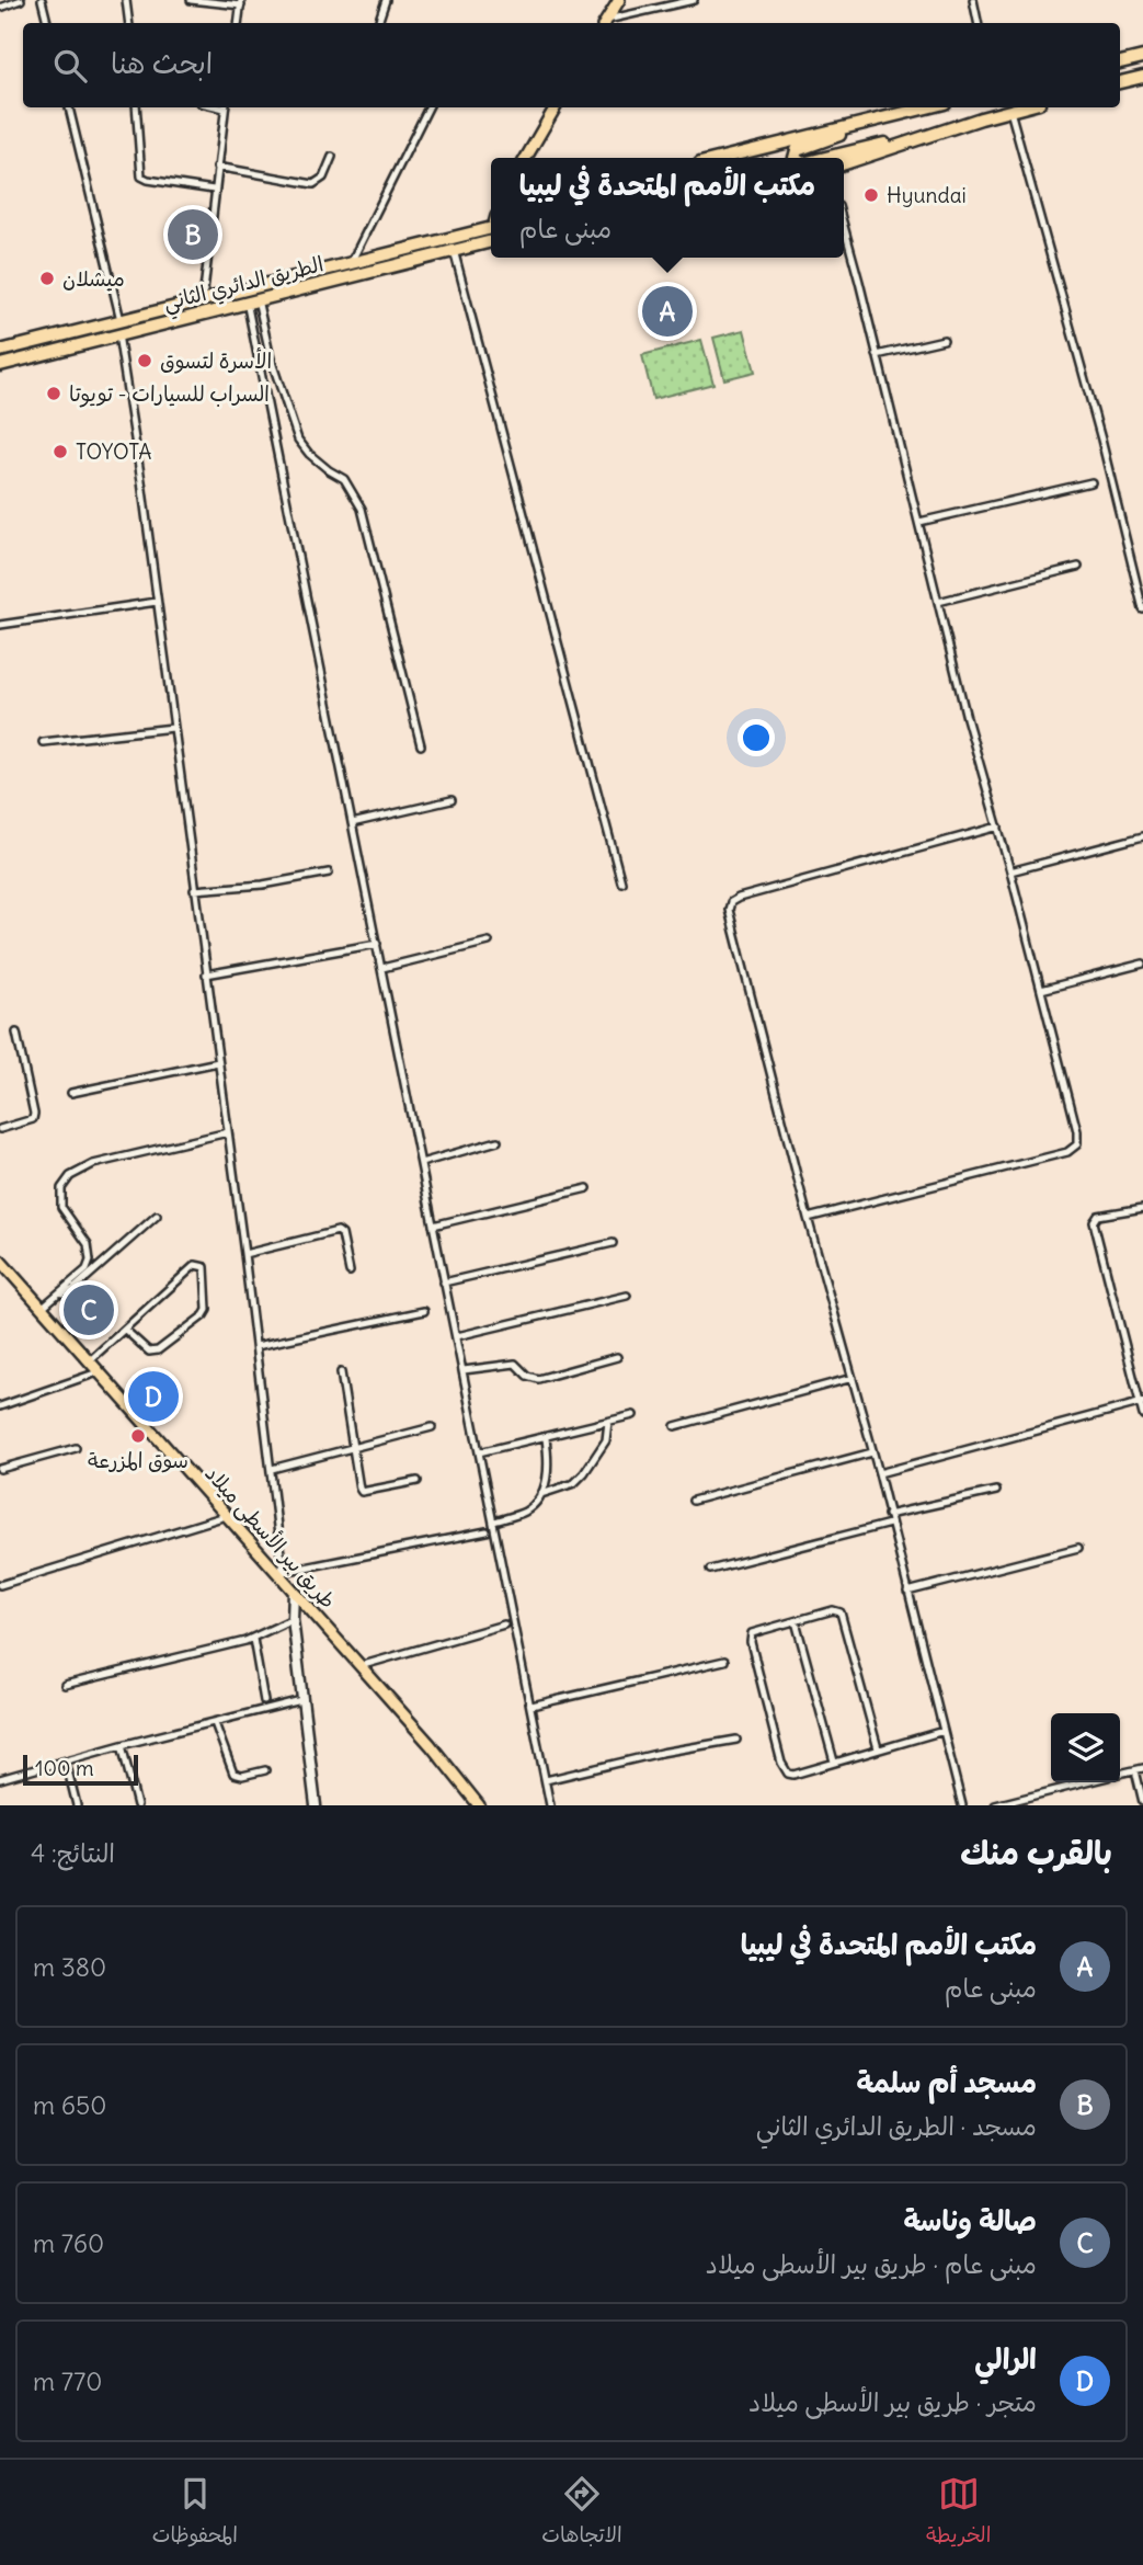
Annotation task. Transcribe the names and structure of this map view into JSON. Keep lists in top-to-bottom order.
{
  "streets": {
    "highway": ["الطريق الدائري الثاني"],
    "main road": ["طريق بير الأسطى ميلاد"]
  },
  "places": [
    "Hyundai",
    "ميشلان",
    "الأسرة لتسوق",
    "السراب للسيارات - تويوتا",
    "TOYOTA",
    "سوق المزرعة"
  ],
  "scale_bar": "100 m",
  "page": {
    "search": "ابحث هنا",
    "popup": ["مكتب الأمم المتحدة في ليبيا", "مبنى عام"],
    "pins": [
      "B",
      "A",
      "C",
      "D"
    ],
    "scale": "100 m",
    "heading": ["بالقرب منك", "النتائج: 4"],
    "list": [
      {
        "mark": "A",
        "name": "مكتب الأمم المتحدة في ليبيا",
        "note": "مبنى عام",
        "value": "380 m"
      },
      {
        "mark": "B",
        "name": "مسجد أم سلمة",
        "note": "مسجد · الطريق الدائري الثاني",
        "value": "650 m"
      },
      {
        "mark": "C",
        "name": "صالة وناسة",
        "note": "مبنى عام · طريق بير الأسطى ميلاد",
        "value": "760 m"
      },
      {
        "mark": "D",
        "name": "الرالي",
        "note": "متجر · طريق بير الأسطى ميلاد",
        "value": "770 m"
      }
    ],
    "nav": ["الخريطة", "الاتجاهات", "المحفوظات"]
  }
}
